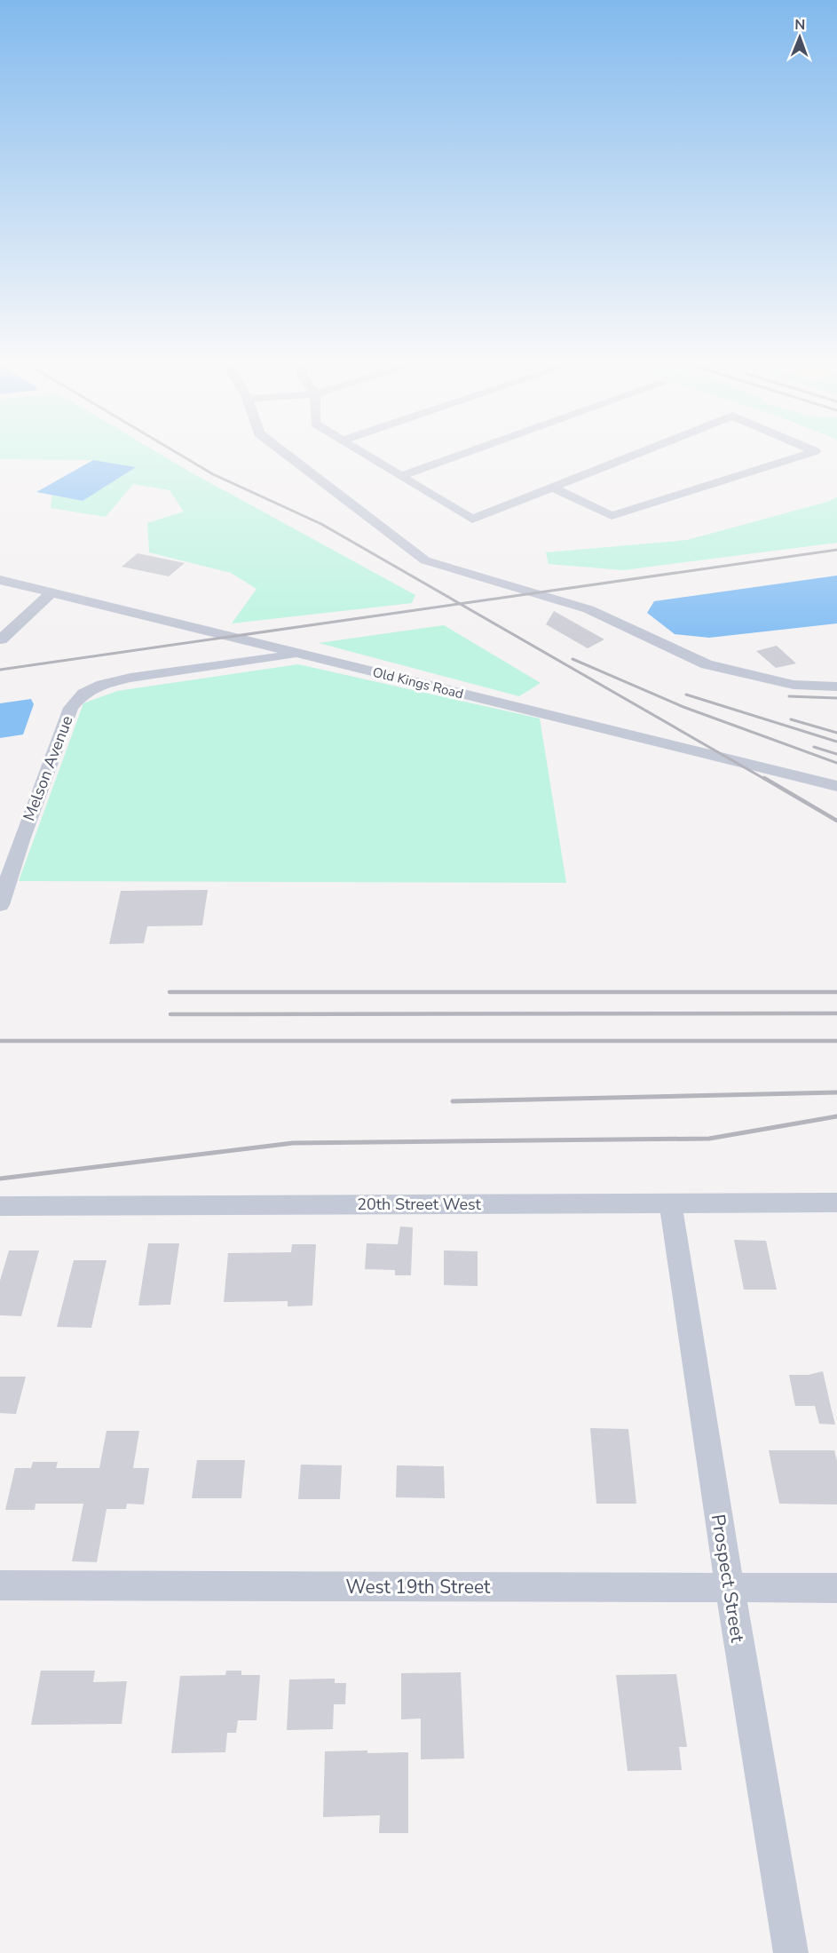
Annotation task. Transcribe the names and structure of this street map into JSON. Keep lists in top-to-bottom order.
{
  "streets": {
    "street": [
      "Old Kings Road",
      "Melson Avenue",
      "20th Street West",
      "Prospect Street",
      "West 19th Street"
    ]
  },
  "crossings": [
    ["Old Kings Road", "Melson Avenue"],
    ["20th Street West", "Prospect Street"],
    ["Prospect Street", "West 19th Street"]
  ],
  "north": "top"
}
